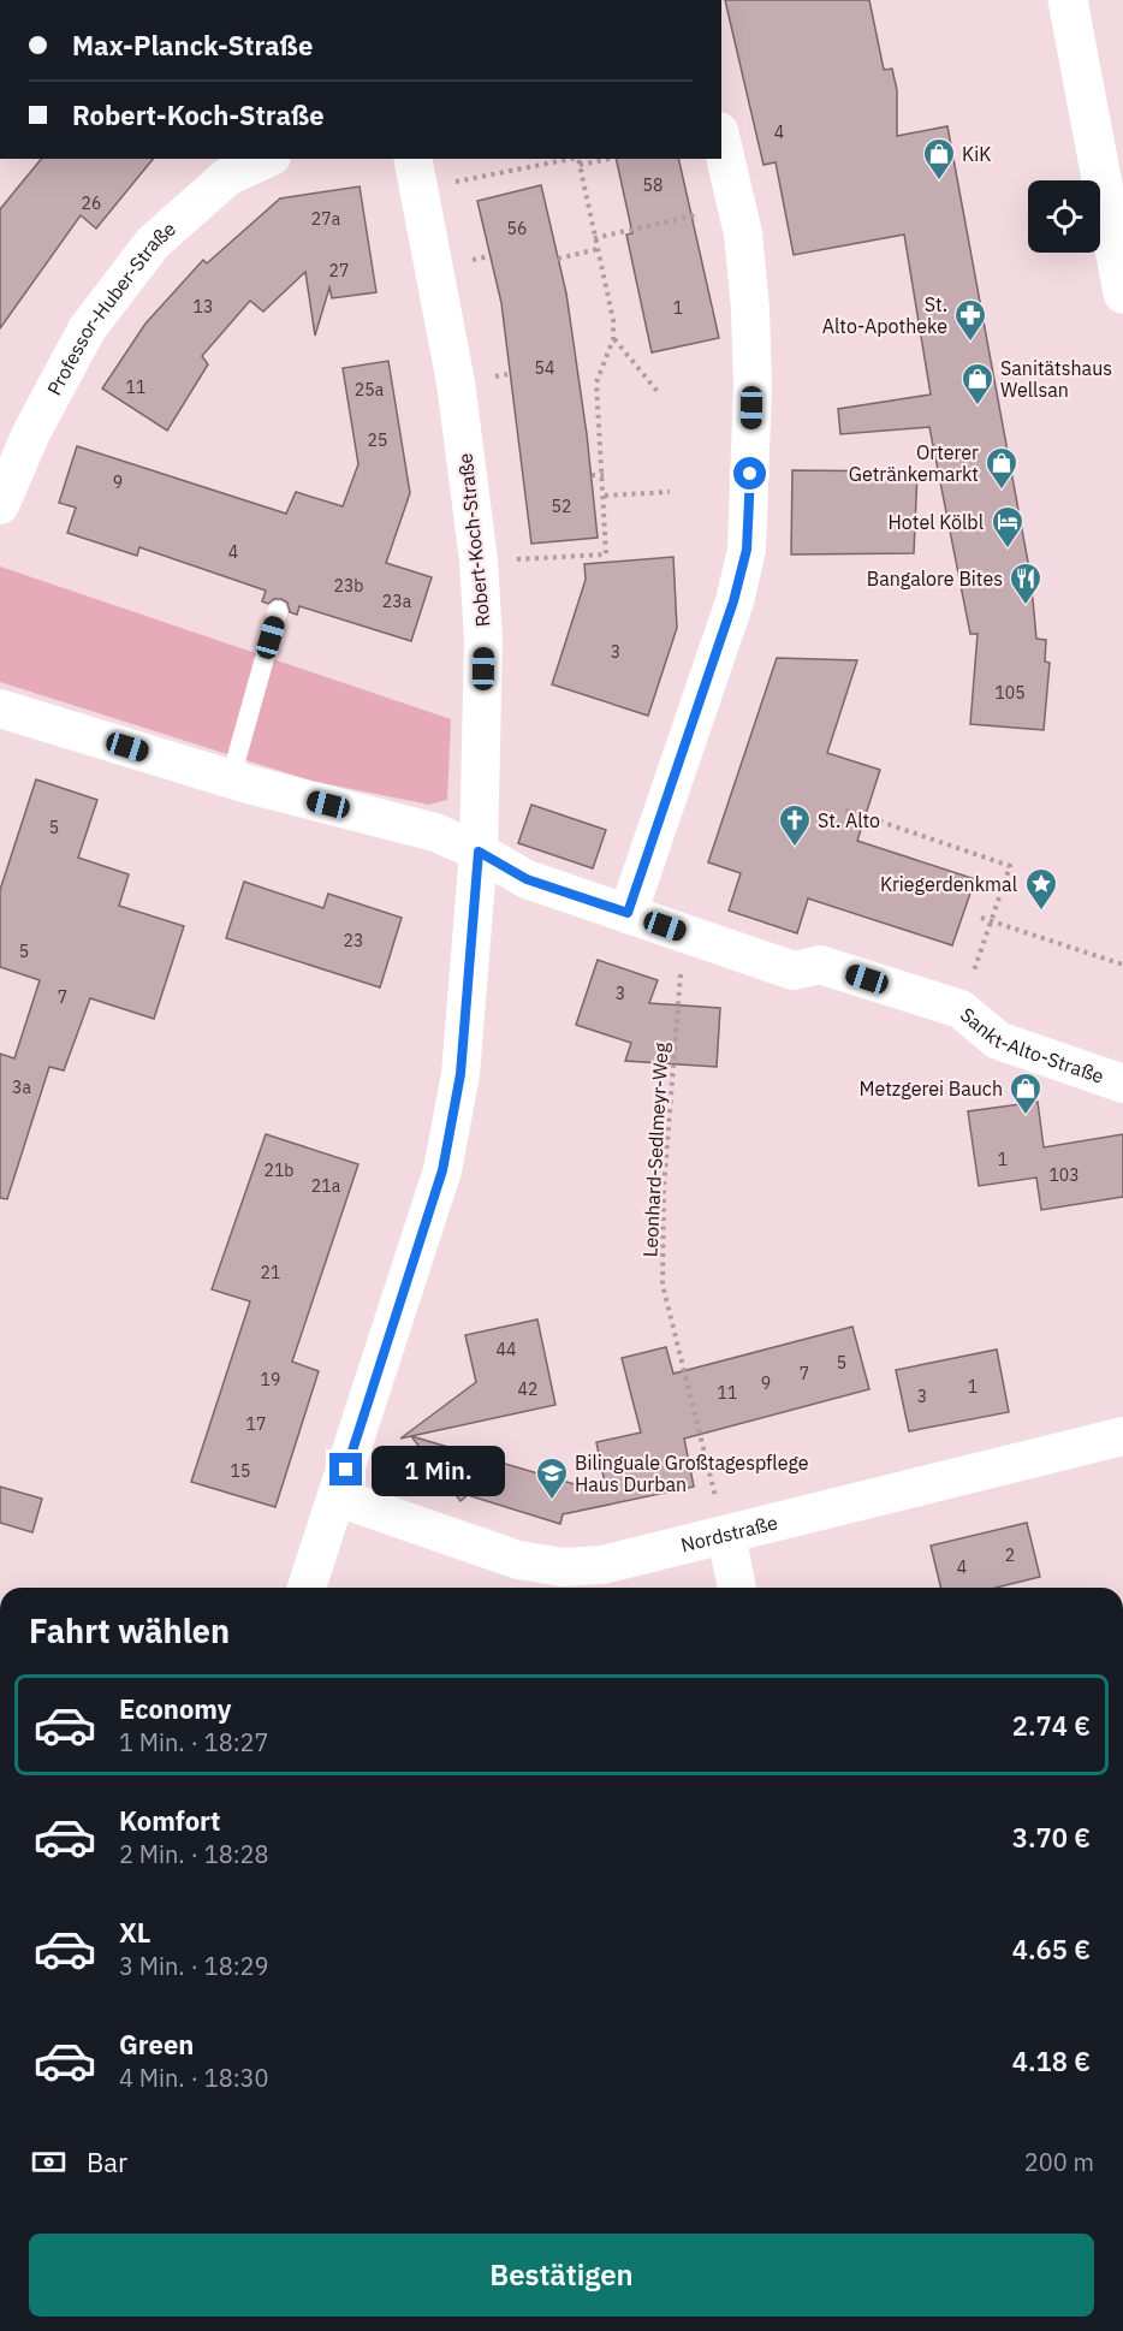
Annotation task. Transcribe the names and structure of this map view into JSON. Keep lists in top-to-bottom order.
{
  "streets": {
    "street": [
      "Professor-Huber-Straße",
      "Robert-Koch-Straße",
      "Sankt-Alto-Straße",
      "Nordstraße"
    ],
    "path": ["Leonhard-Sedlmeyr-Weg"]
  },
  "crossings": [
    ["Robert-Koch-Straße", "Sankt-Alto-Straße"],
    ["Robert-Koch-Straße", "Nordstraße"],
    ["Sankt-Alto-Straße", "Leonhard-Sedlmeyr-Weg"],
    ["Leonhard-Sedlmeyr-Weg", "Nordstraße"]
  ],
  "places": {
    "shop": [
      "KiK",
      "Sanitätshaus Wellsan",
      "Orterer Getränkemarkt",
      "Metzgerei Bauch"
    ],
    "pharmacy": ["St. Alto-Apotheke"],
    "hotel": ["Hotel Kölbl"],
    "restaurant": ["Bangalore Bites"],
    "church": ["St. Alto"],
    "place": ["Kriegerdenkmal"],
    "school or university": ["Bilinguale Großtagespflege Haus Durban"]
  },
  "house_numbers": [
    "4",
    "58",
    "26",
    "27a",
    "56",
    "27",
    "13",
    "1",
    "54",
    "11",
    "25a",
    "25",
    "9",
    "52",
    "4",
    "23b",
    "23a",
    "3",
    "105",
    "5",
    "23",
    "5",
    "3",
    "7",
    "3a",
    "1",
    "21b",
    "103",
    "21a",
    "21",
    "44",
    "5",
    "7",
    "19",
    "9",
    "1",
    "42",
    "11",
    "3",
    "17",
    "15",
    "2",
    "4"
  ],
  "page": {
    "banner": ["Max-Planck-Straße", "Robert-Koch-Straße"],
    "bubble": "1 Min.",
    "heading": "Fahrt wählen",
    "list": [
      {
        "name": "Economy",
        "note": "1 Min. · 18:27",
        "value": "2.74 €"
      },
      {
        "name": "Komfort",
        "note": "2 Min. · 18:28",
        "value": "3.70 €"
      },
      {
        "name": "XL",
        "note": "3 Min. · 18:29",
        "value": "4.65 €"
      },
      {
        "name": "Green",
        "note": "4 Min. · 18:30",
        "value": "4.18 €"
      }
    ],
    "pay": ["Bar", "200 m"],
    "buttons": "Bestätigen"
  }
}
